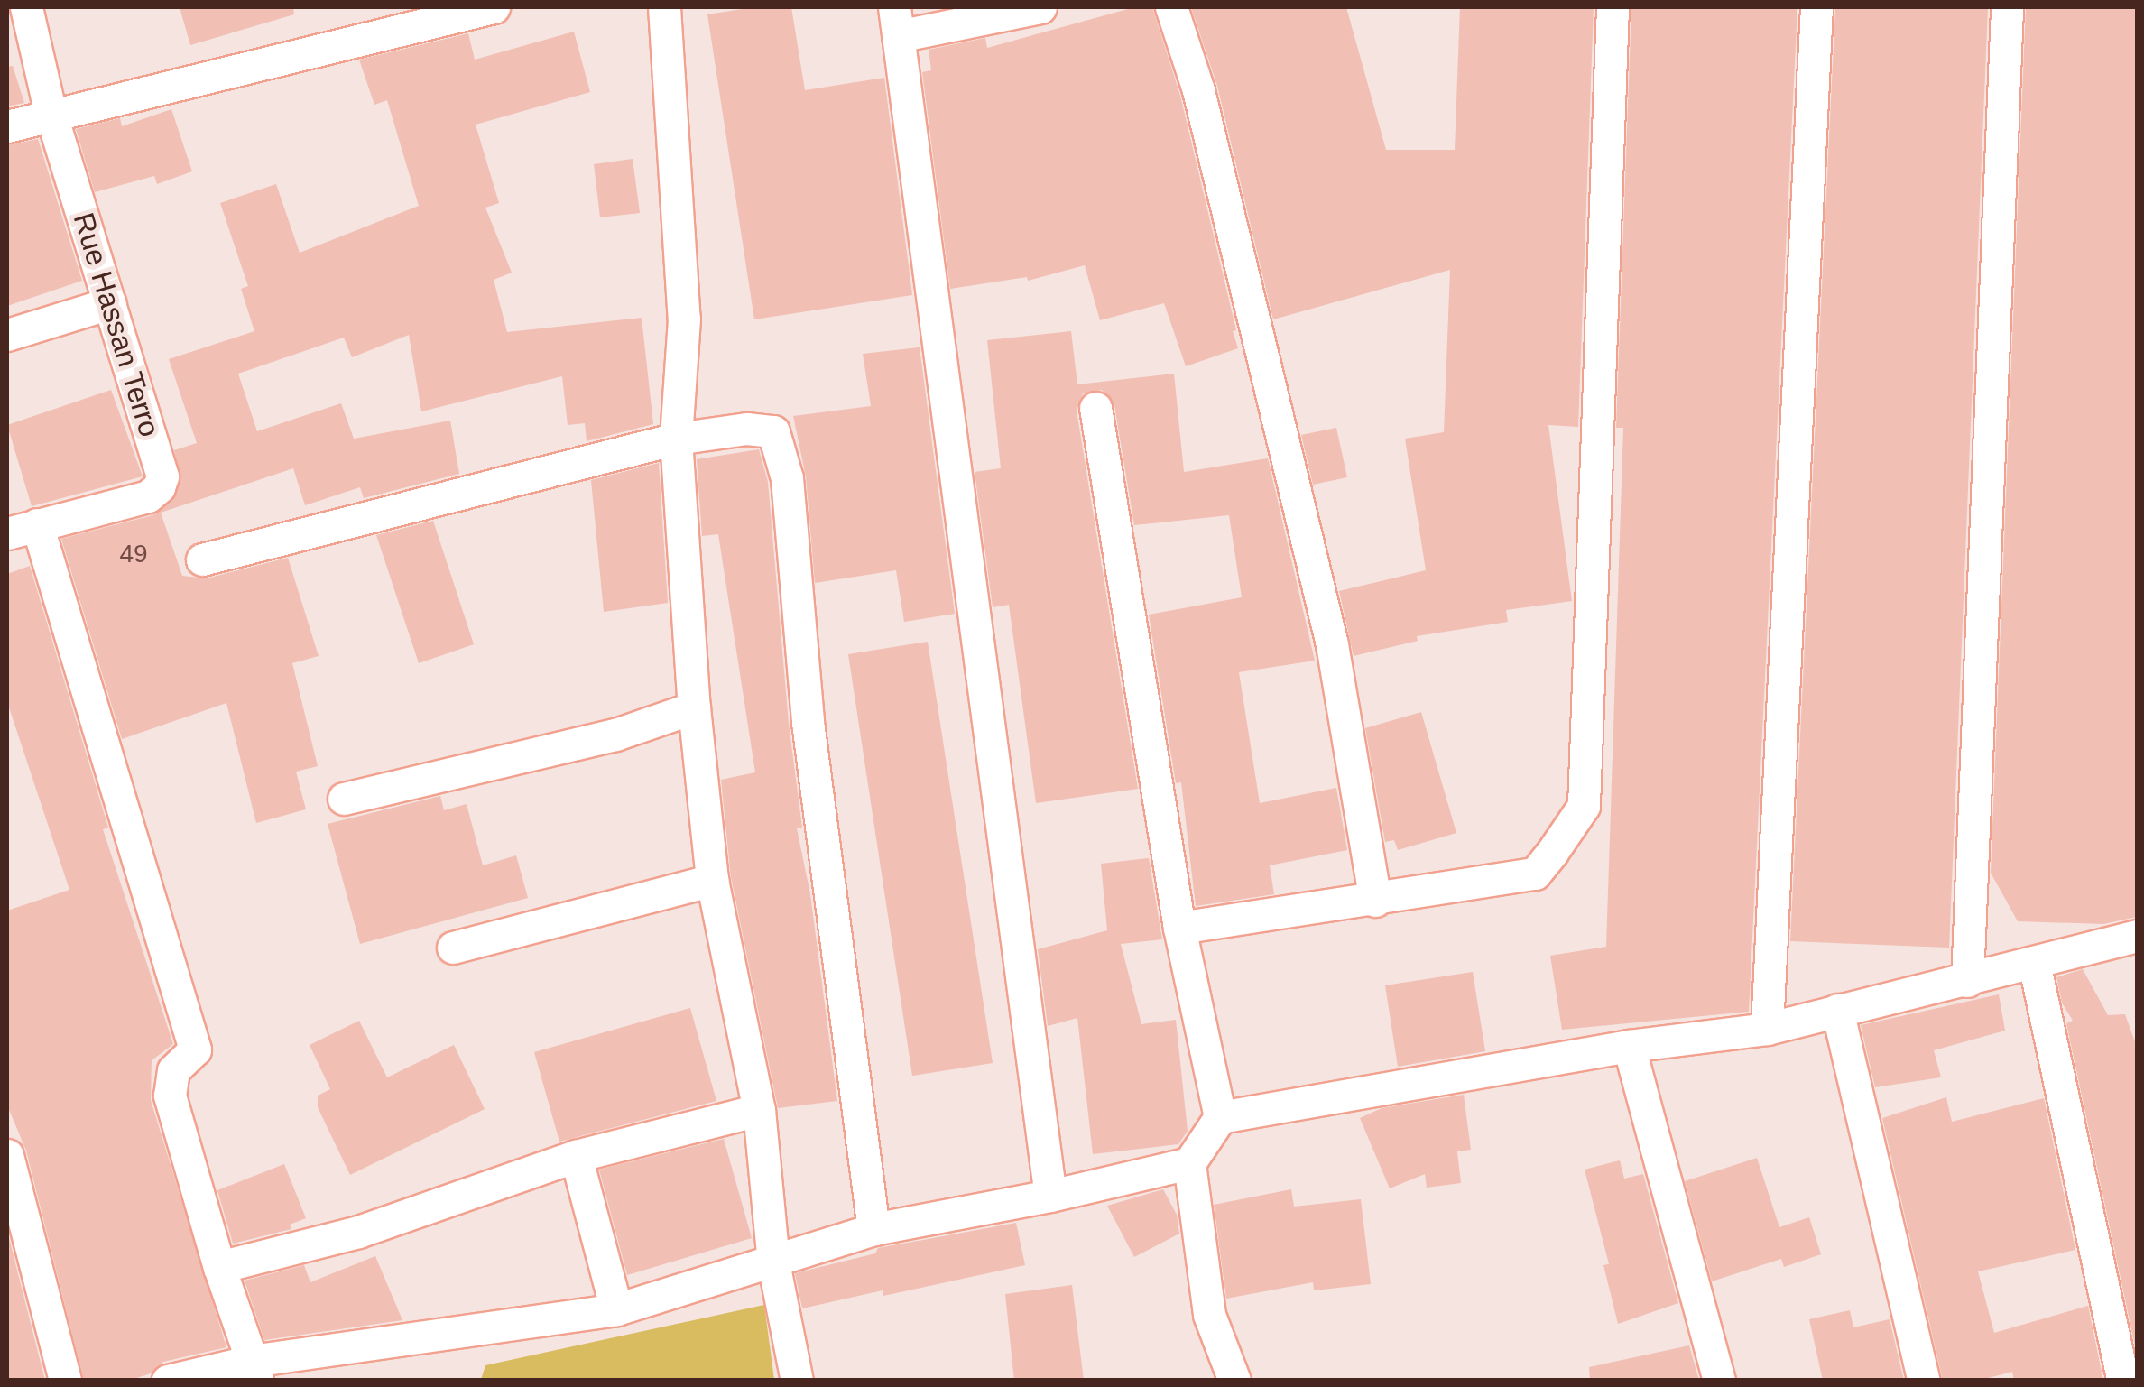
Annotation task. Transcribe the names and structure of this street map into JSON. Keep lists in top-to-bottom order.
{
  "streets": {
    "street": ["Rue Hassan Terro"]
  },
  "house_numbers": ["49"]
}
